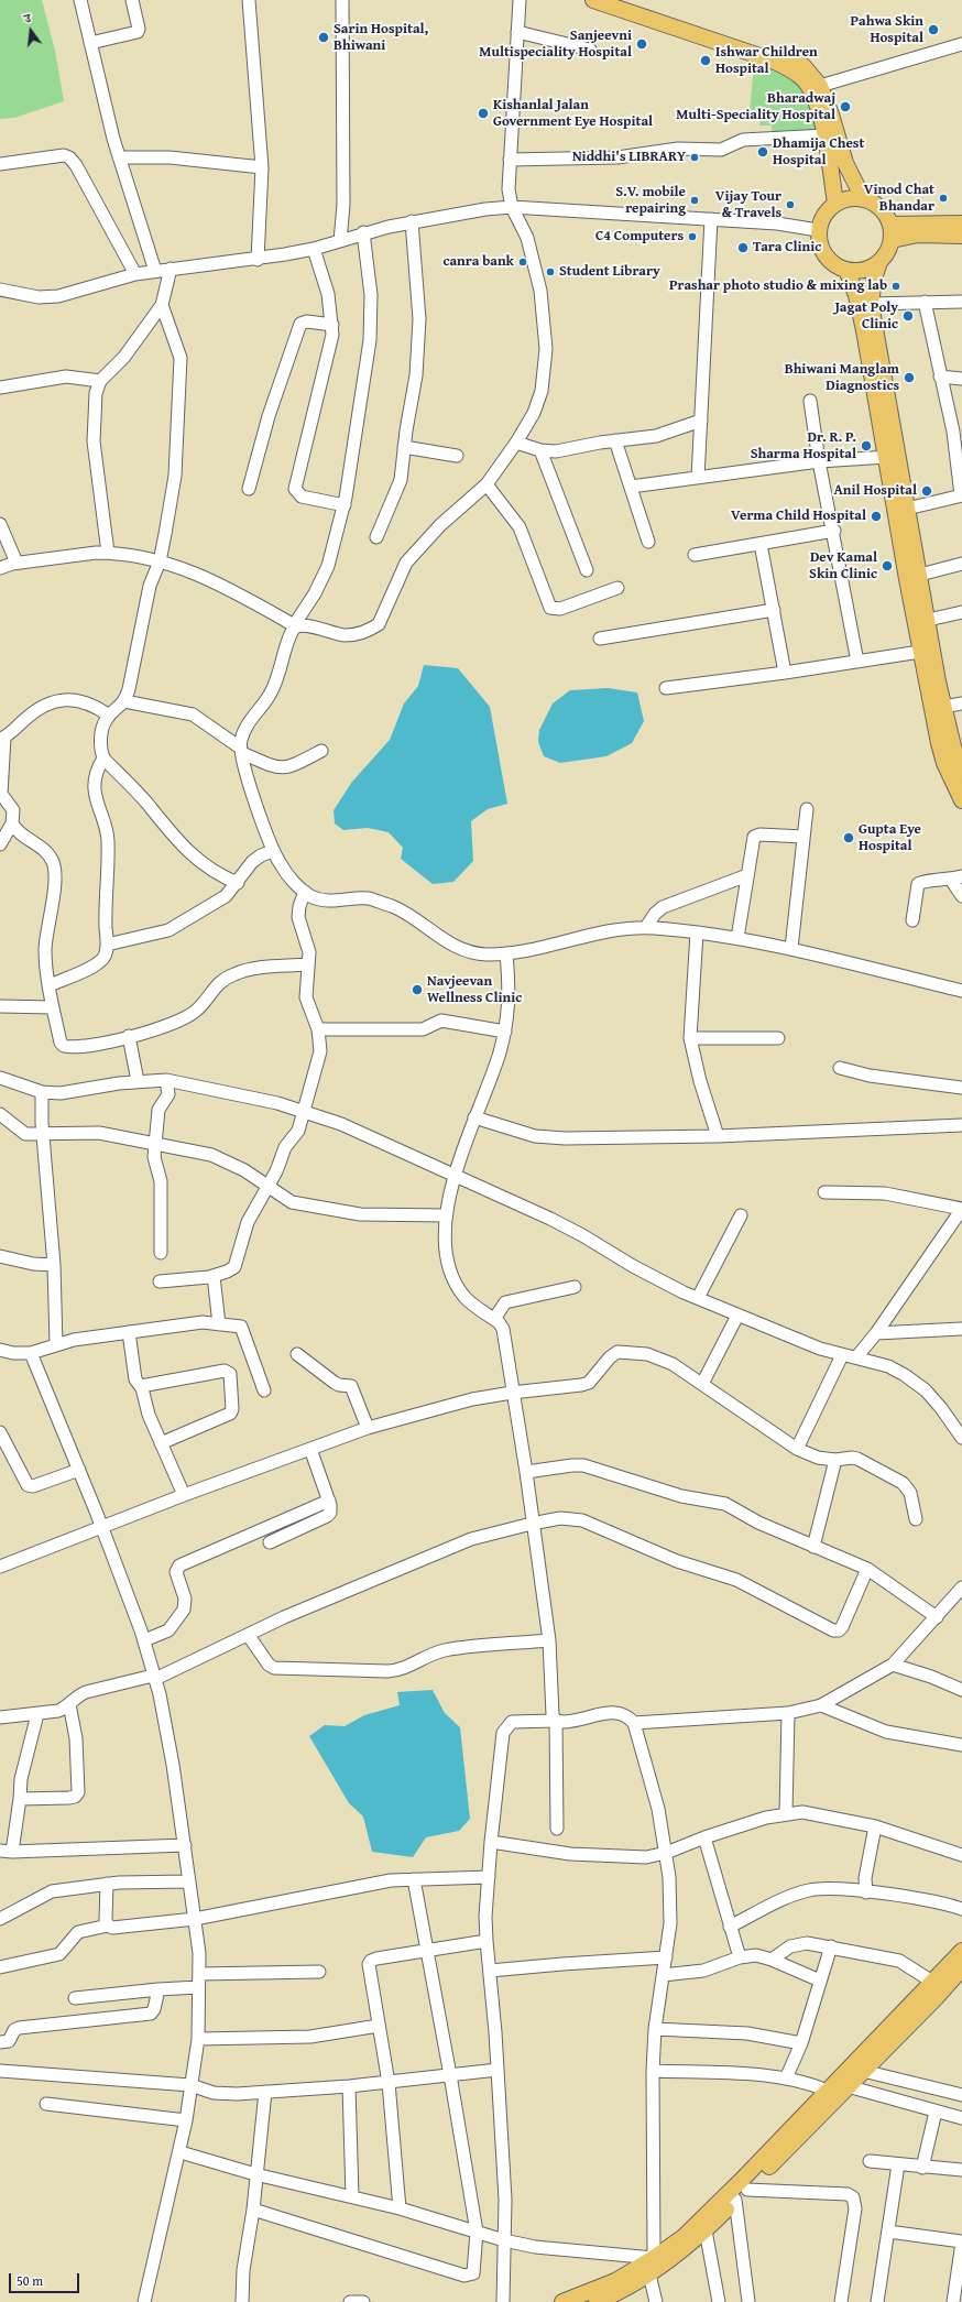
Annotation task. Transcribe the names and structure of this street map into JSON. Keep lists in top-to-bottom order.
{
  "places": [
    "Pahwa Skin Hospital",
    "Sarin Hospital, Bhiwani",
    "Sanjeevni Multispeciality Hospital",
    "Ishwar Children Hospital",
    "Bharadwaj Multi-Speciality Hospital",
    "Kishanlal Jalan Government Eye Hospital",
    "Dhamija Chest Hospital",
    "Niddhi's LIBRARY",
    "Vinod Chat Bhandar",
    "S.V. mobile repairing",
    "Vijay Tour & Travels",
    "C4 Computers",
    "Tara Clinic",
    "canra bank",
    "Student Library",
    "Prashar photo studio & mixing lab",
    "Jagat Poly Clinic",
    "Bhiwani Manglam Diagnostics",
    "Dr. R. P. Sharma Hospital",
    "Anil Hospital",
    "Verma Child Hospital",
    "Dev Kamal Skin Clinic",
    "Gupta Eye Hospital",
    "Navjeevan Wellness Clinic"
  ],
  "scale_bar": "50 m",
  "north": "top"
}
